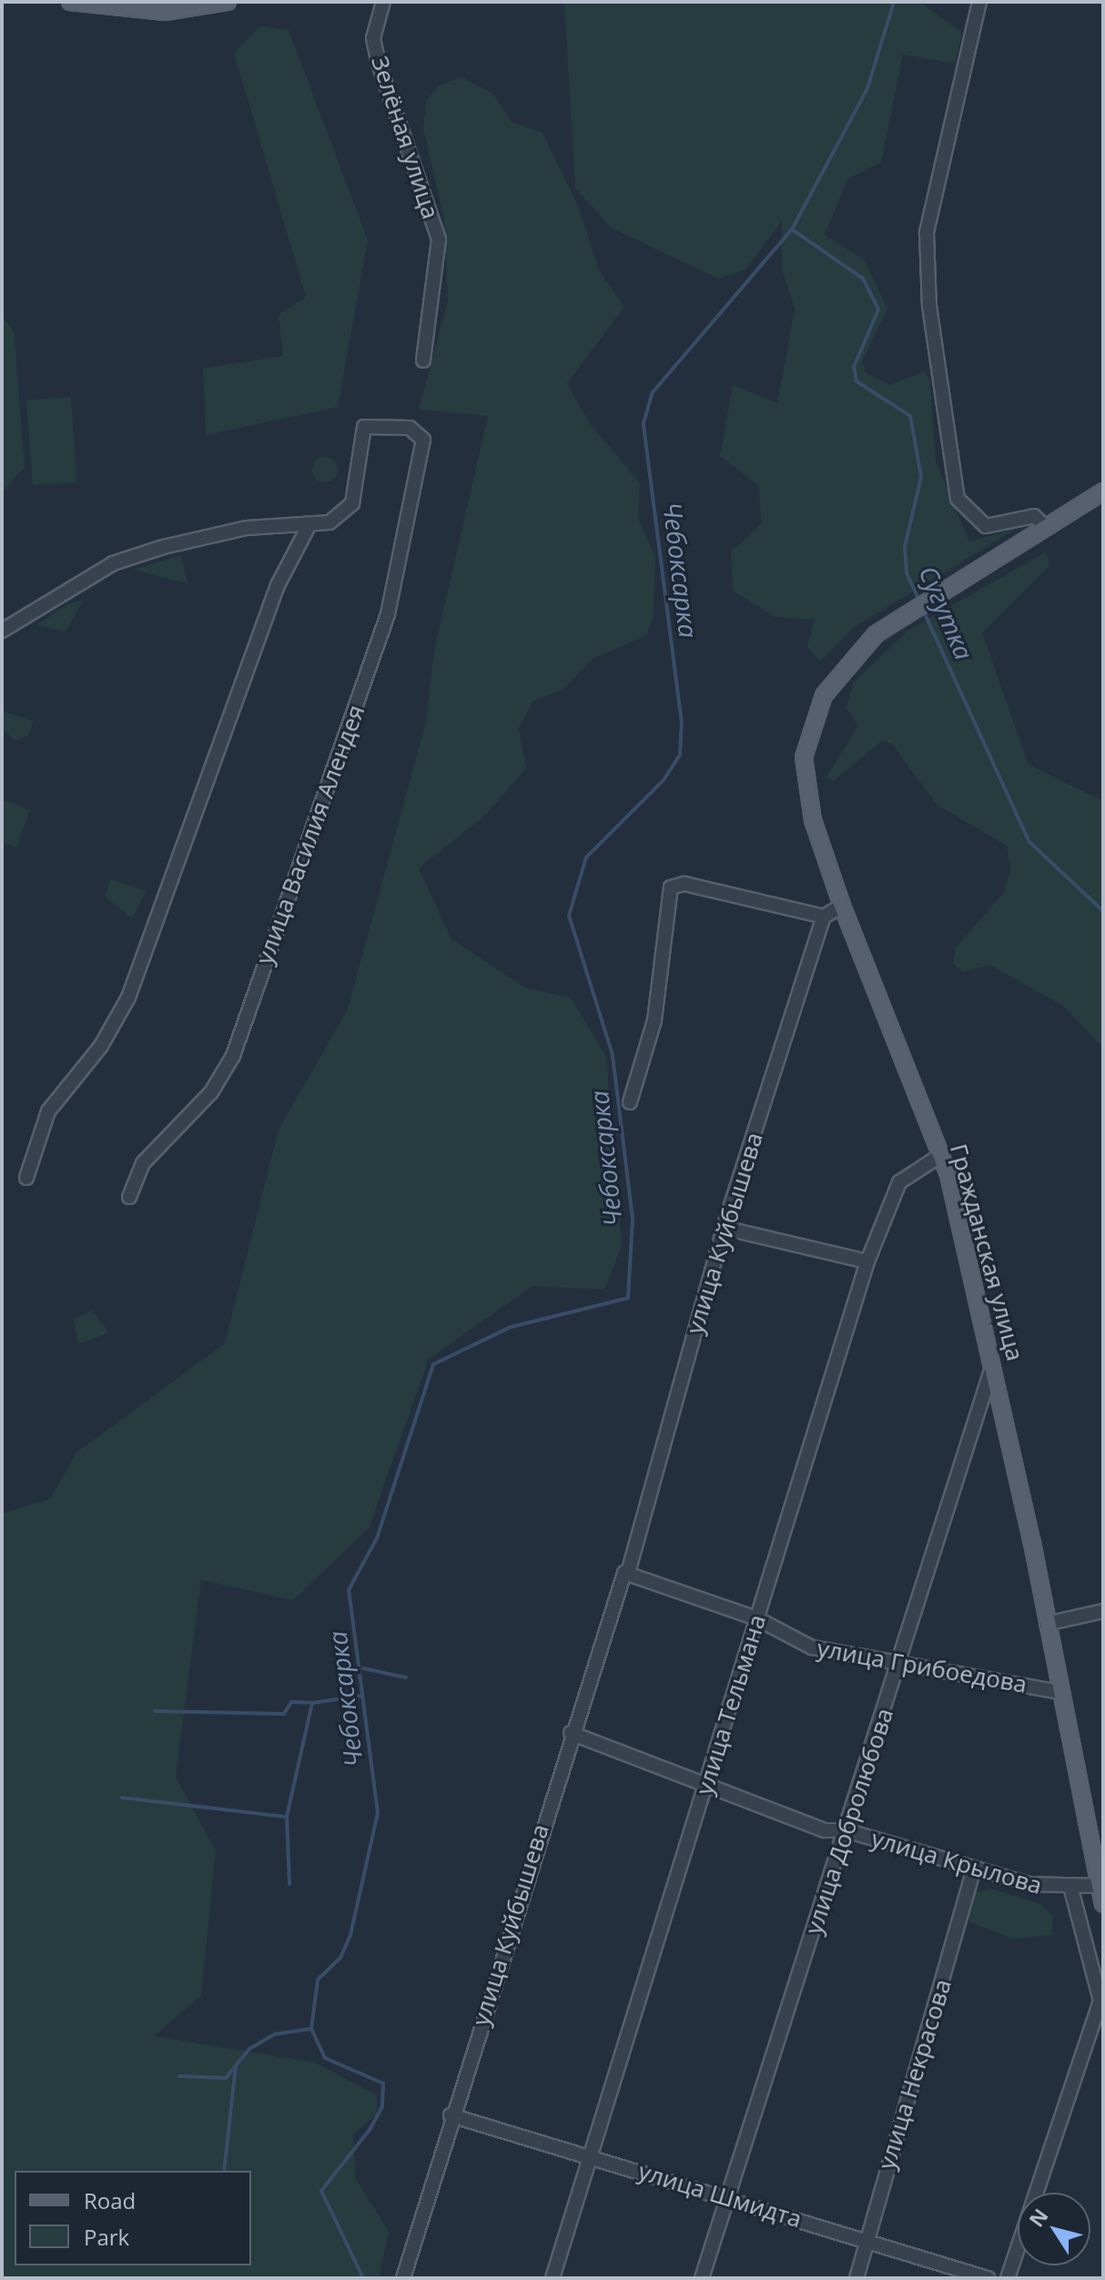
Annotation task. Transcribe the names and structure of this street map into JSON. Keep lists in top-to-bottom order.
{
  "streets": {
    "main road": ["Гражданская улица"],
    "street": [
      "Зелёная улица",
      "улица Василия Алендея",
      "улица Куйбышева",
      "улица Грибоедова",
      "улица Тельмана",
      "улица Добролюбова",
      "улица Крылова",
      "улица Некрасова",
      "улица Шмидта"
    ]
  },
  "crossings": [
    ["улица Куйбышева", "улица Грибоедова"],
    ["улица Куйбышева", "улица Крылова"],
    ["улица Куйбышева", "улица Шмидта"],
    ["Гражданская улица", "улица Грибоедова"],
    ["Гражданская улица", "улица Тельмана"],
    ["Гражданская улица", "улица Добролюбова"],
    ["Гражданская улица", "улица Крылова"],
    ["улица Грибоедова", "улица Тельмана"],
    ["улица Грибоедова", "улица Добролюбова"],
    ["улица Тельмана", "улица Крылова"],
    ["улица Тельмана", "улица Шмидта"],
    ["улица Добролюбова", "улица Крылова"],
    ["улица Добролюбова", "улица Шмидта"],
    ["улица Крылова", "улица Некрасова"],
    ["улица Некрасова", "улица Шмидта"]
  ],
  "water": ["Чебоксарка", "Сугутка"],
  "legend": ["Road", "Park"],
  "north": "top left"
}
